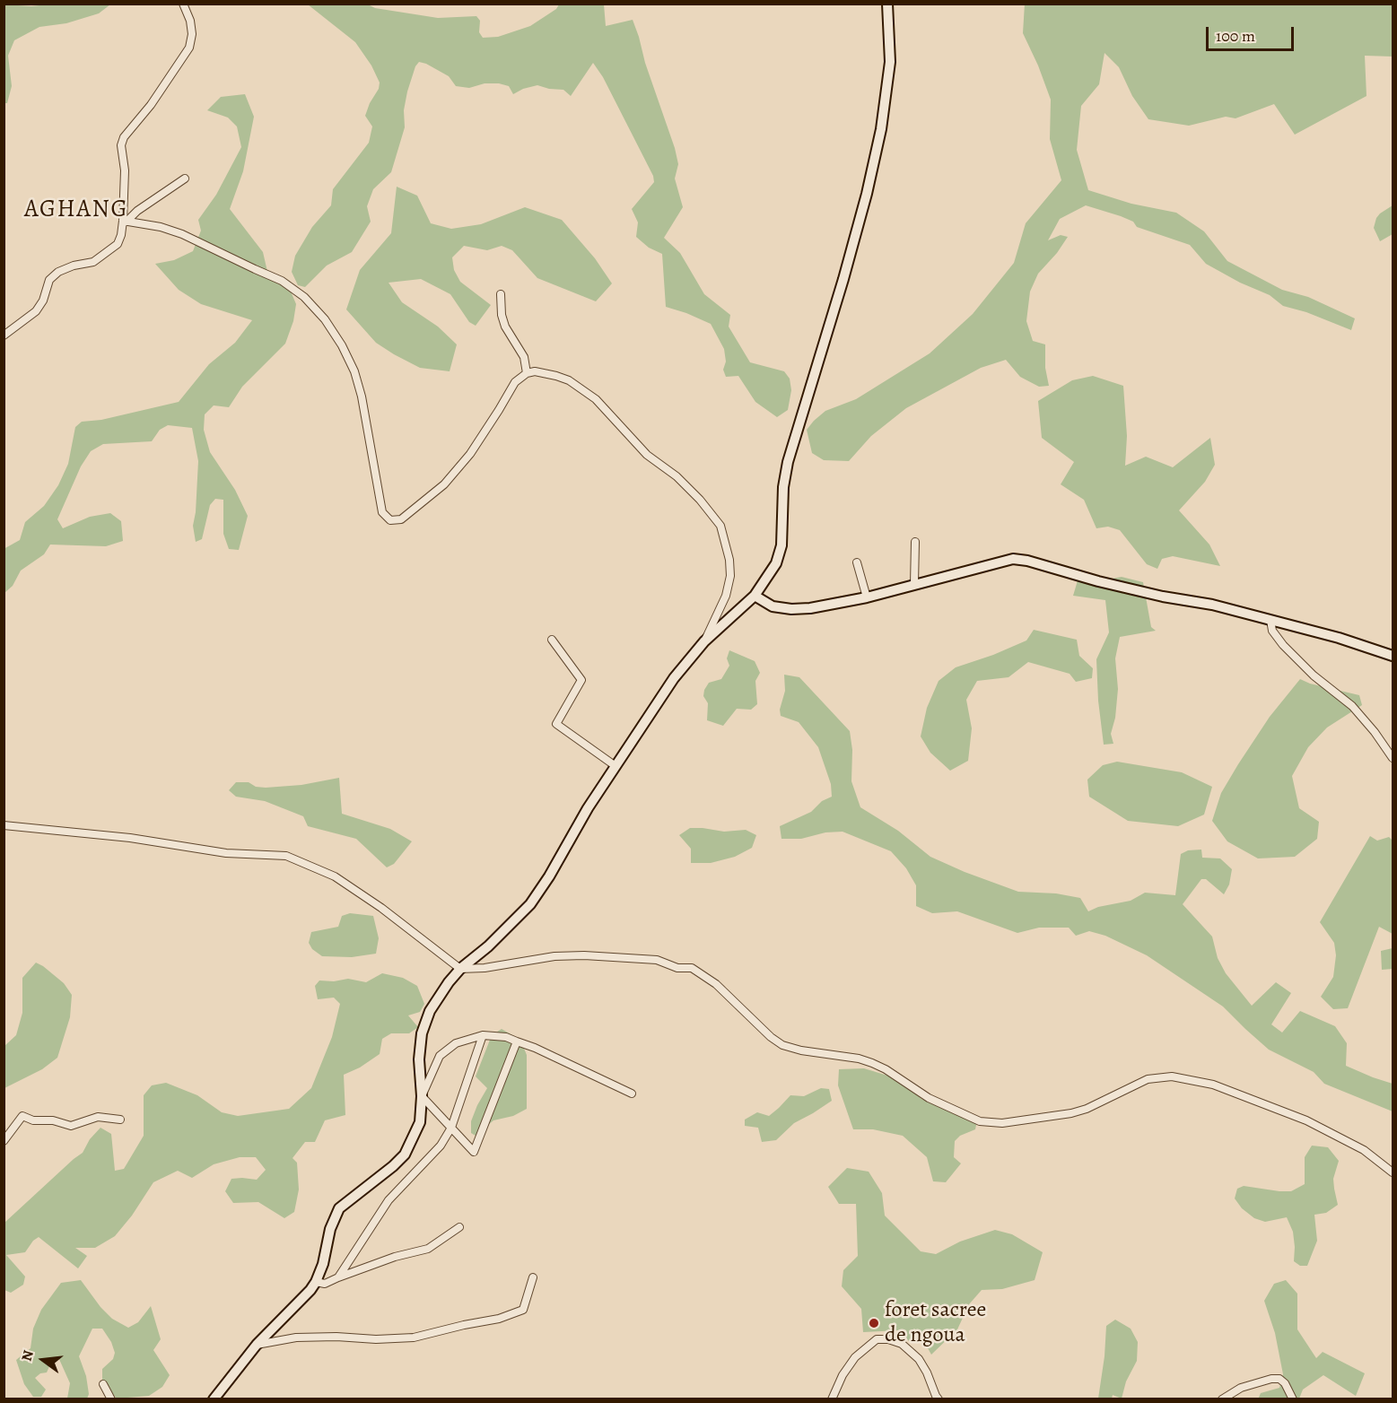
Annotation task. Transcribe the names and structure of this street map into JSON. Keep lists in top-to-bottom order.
{
  "districts": ["AGHANG"],
  "places": ["foret sacree de ngoua"],
  "scale_bar": "100 m",
  "north": "left"
}
